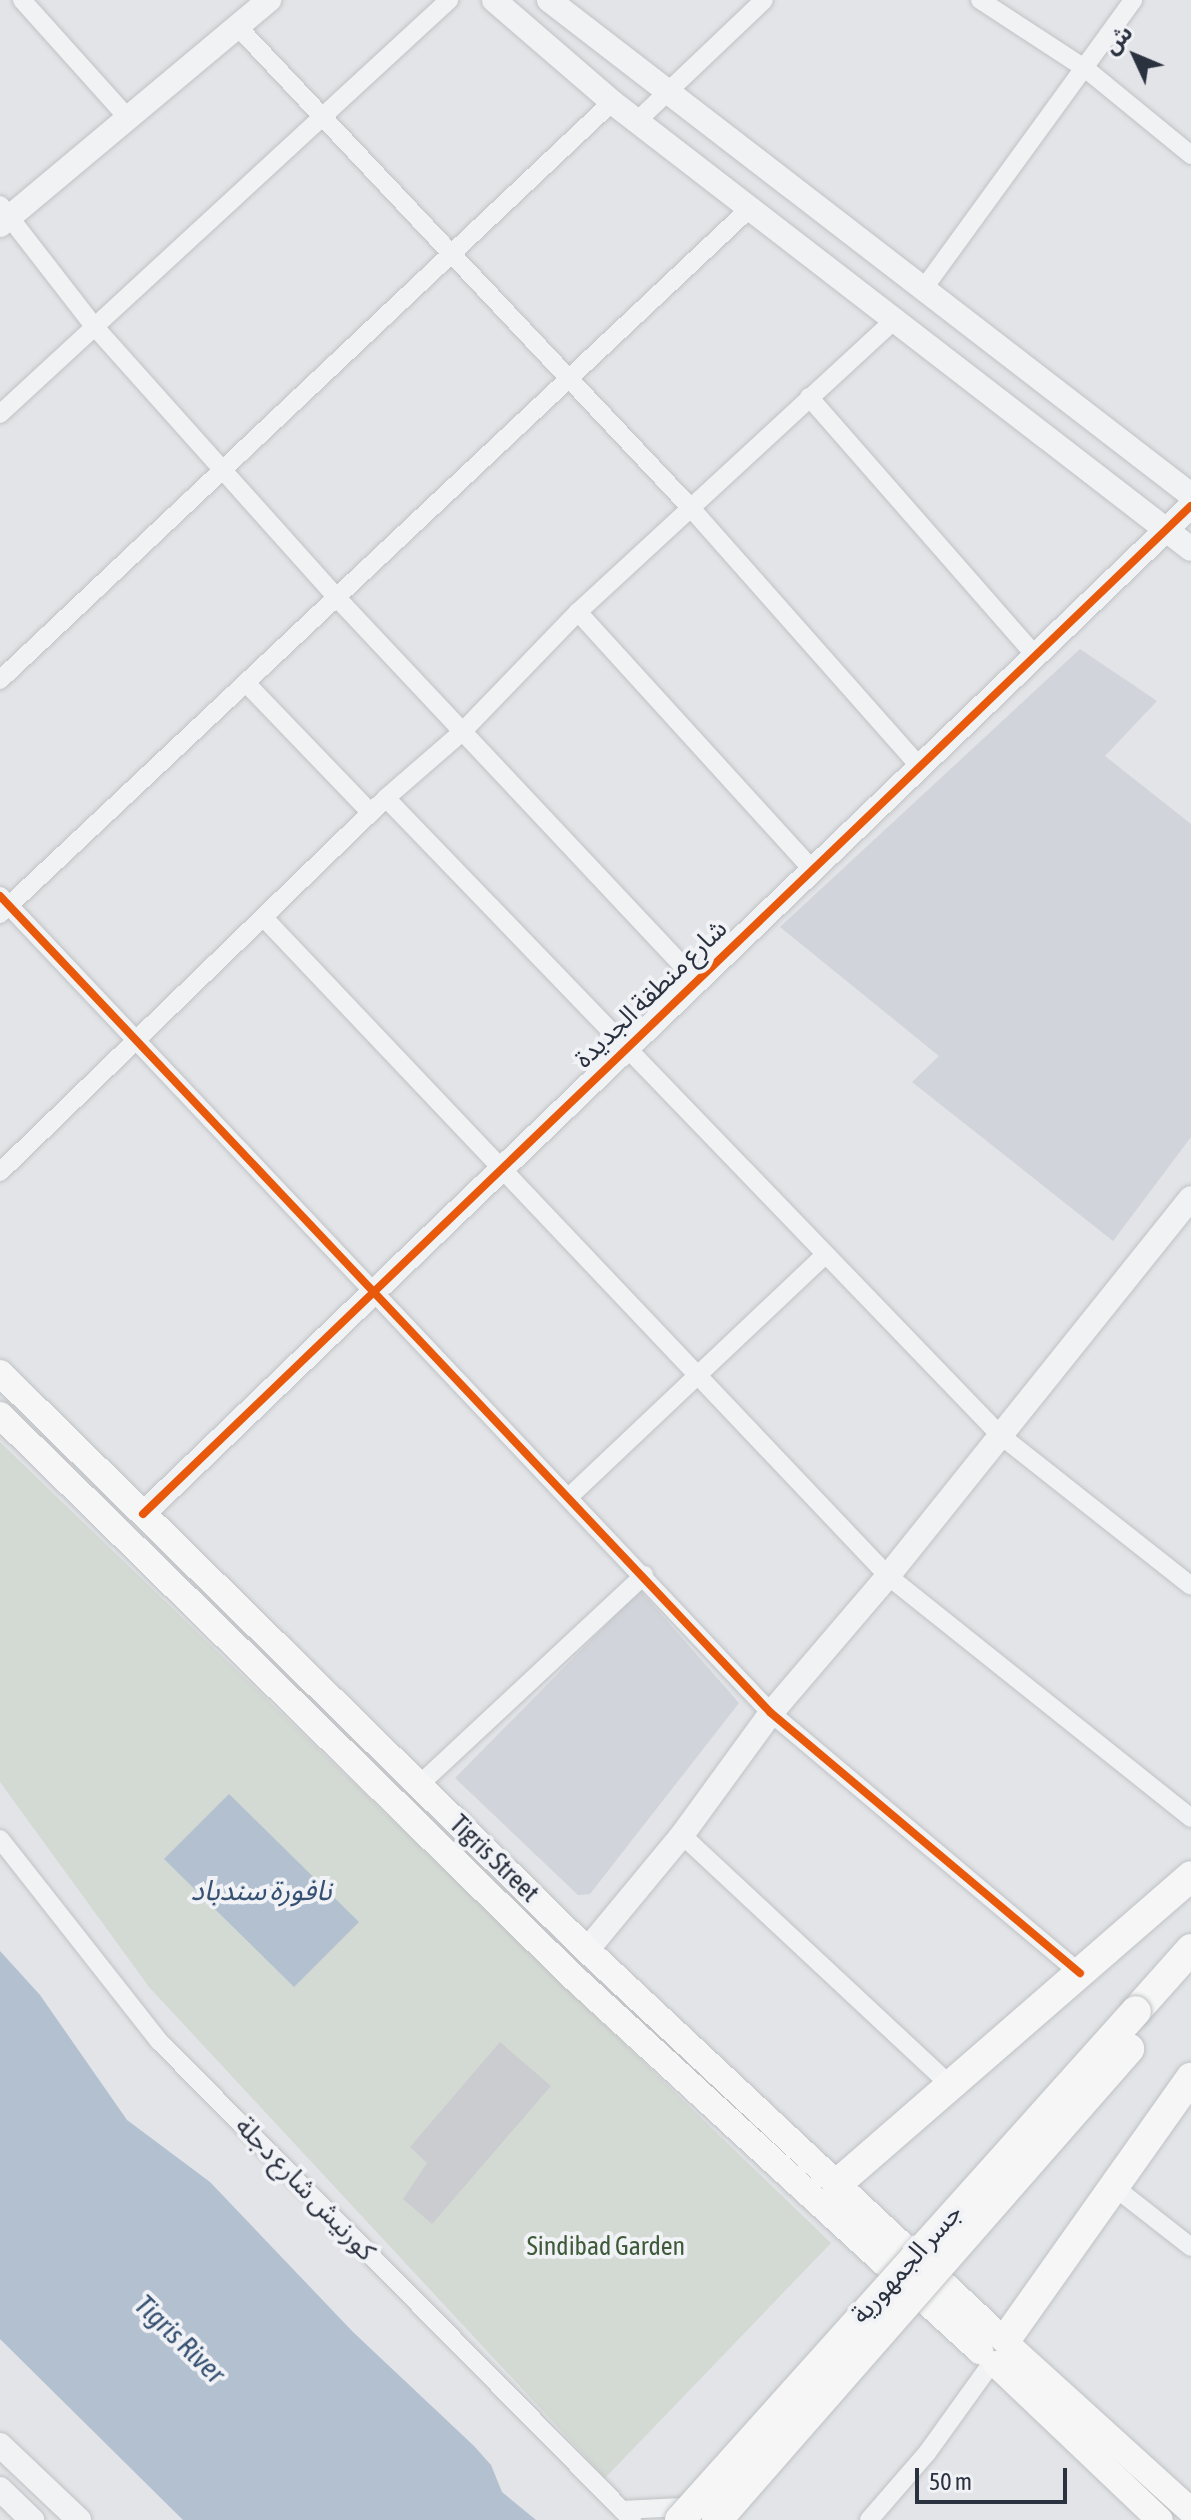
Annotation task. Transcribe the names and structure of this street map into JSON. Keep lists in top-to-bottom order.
{
  "streets": {
    "main road": ["Tigris Street", "جسر الجمهورية"],
    "street": ["شارع منطقة الجديدة", "كورنيش شارع دجلة"]
  },
  "crossings": [
    ["شارع منطقة الجديدة", "Tigris Street"]
  ],
  "water": ["نافورة سندباد", "Tigris River"],
  "parks": ["Sindibad Garden"],
  "scale_bar": "50 m",
  "north": "top left"
}
